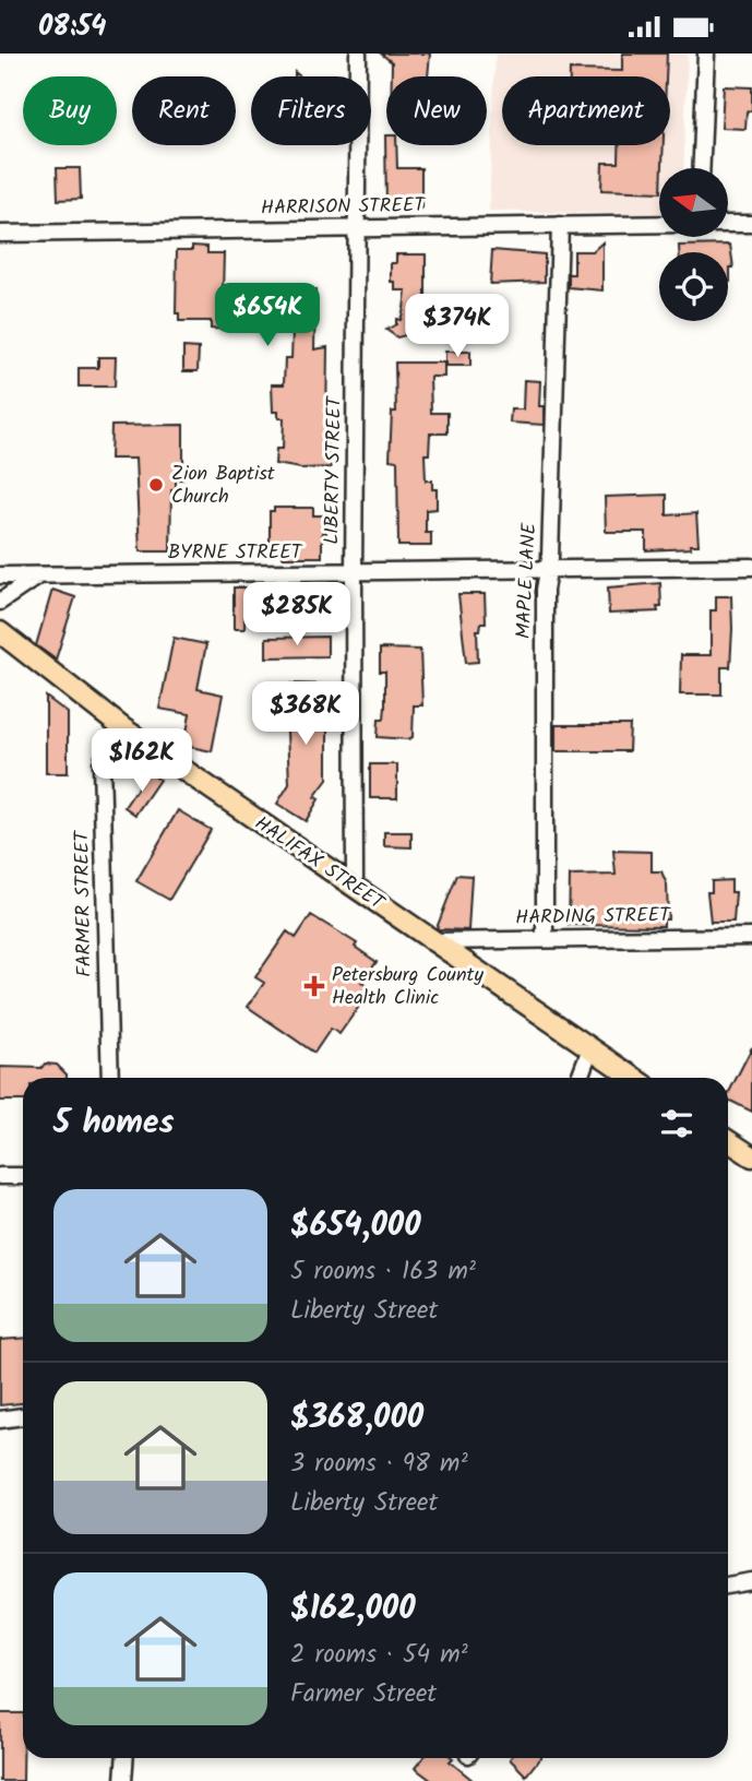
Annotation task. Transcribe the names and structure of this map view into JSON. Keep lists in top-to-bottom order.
{
  "streets": {
    "main road": ["HALIFAX STREET"],
    "street": [
      "HARRISON STREET",
      "LIBERTY STREET",
      "BYRNE STREET",
      "MAPLE LANE",
      "FARMER STREET",
      "HARDING STREET"
    ]
  },
  "crossings": [
    ["HARRISON STREET", "LIBERTY STREET"],
    ["HARRISON STREET", "MAPLE LANE"],
    ["LIBERTY STREET", "BYRNE STREET"],
    ["LIBERTY STREET", "HALIFAX STREET"],
    ["BYRNE STREET", "MAPLE LANE"],
    ["MAPLE LANE", "HARDING STREET"],
    ["HALIFAX STREET", "FARMER STREET"],
    ["HALIFAX STREET", "HARDING STREET"]
  ],
  "places": {
    "other": ["Zion Baptist Church"],
    "health": ["Petersburg County Health Clinic"]
  },
  "north": "left",
  "page": {
    "status": "08:54",
    "chip": [
      "Buy",
      "Rent",
      "Filters",
      "New",
      "Apartment"
    ],
    "price": [
      "$654K",
      "$374K",
      "$285K",
      "$368K",
      "$162K"
    ],
    "heading": "5 homes",
    "list": [
      {
        "name": "$654,000",
        "note": "5 rooms · 163 m² · Liberty Street"
      },
      {
        "name": "$368,000",
        "note": "3 rooms · 98 m² · Liberty Street"
      },
      {
        "name": "$162,000",
        "note": "2 rooms · 54 m² · Farmer Street"
      }
    ]
  }
}
